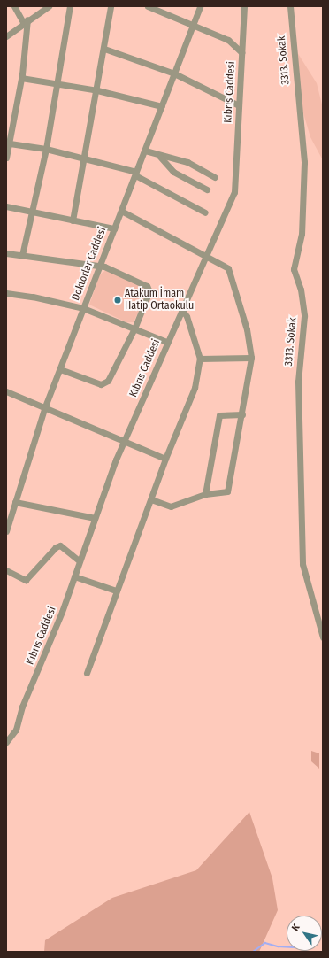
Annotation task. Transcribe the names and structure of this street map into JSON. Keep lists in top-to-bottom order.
{
  "streets": {
    "street": ["3313. Sokak", "Kıbrıs Caddesi", "Doktorlar Caddesi"]
  },
  "places": ["Atakum İmam Hatip Ortaokulu"],
  "north": "top left"
}
